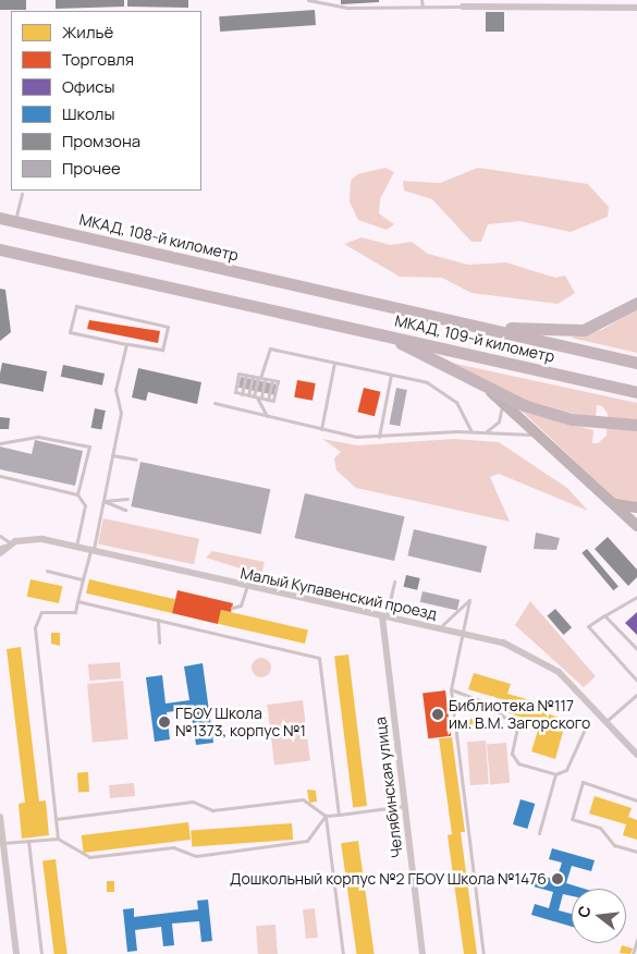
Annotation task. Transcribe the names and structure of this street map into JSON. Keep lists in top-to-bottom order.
{
  "streets": {
    "highway": ["МКАД, 108-й километр", "МКАД, 109-й километр"],
    "street": ["Малый Купавенский проезд", "Челябинская улица"]
  },
  "crossings": [
    ["МКАД, 108-й километр", "МКАД, 109-й километр"],
    ["Малый Купавенский проезд", "Челябинская улица"]
  ],
  "places": ["Библиотека №117 им. В.М. Загорского", "ГБОУ Школа №1373, корпус №1", "Дошкольный корпус №2 ГБОУ Школа №1476"],
  "legend": [
    "Жильё",
    "Торговля",
    "Офисы",
    "Школы",
    "Промзона",
    "Прочее"
  ],
  "north": "left"
}
